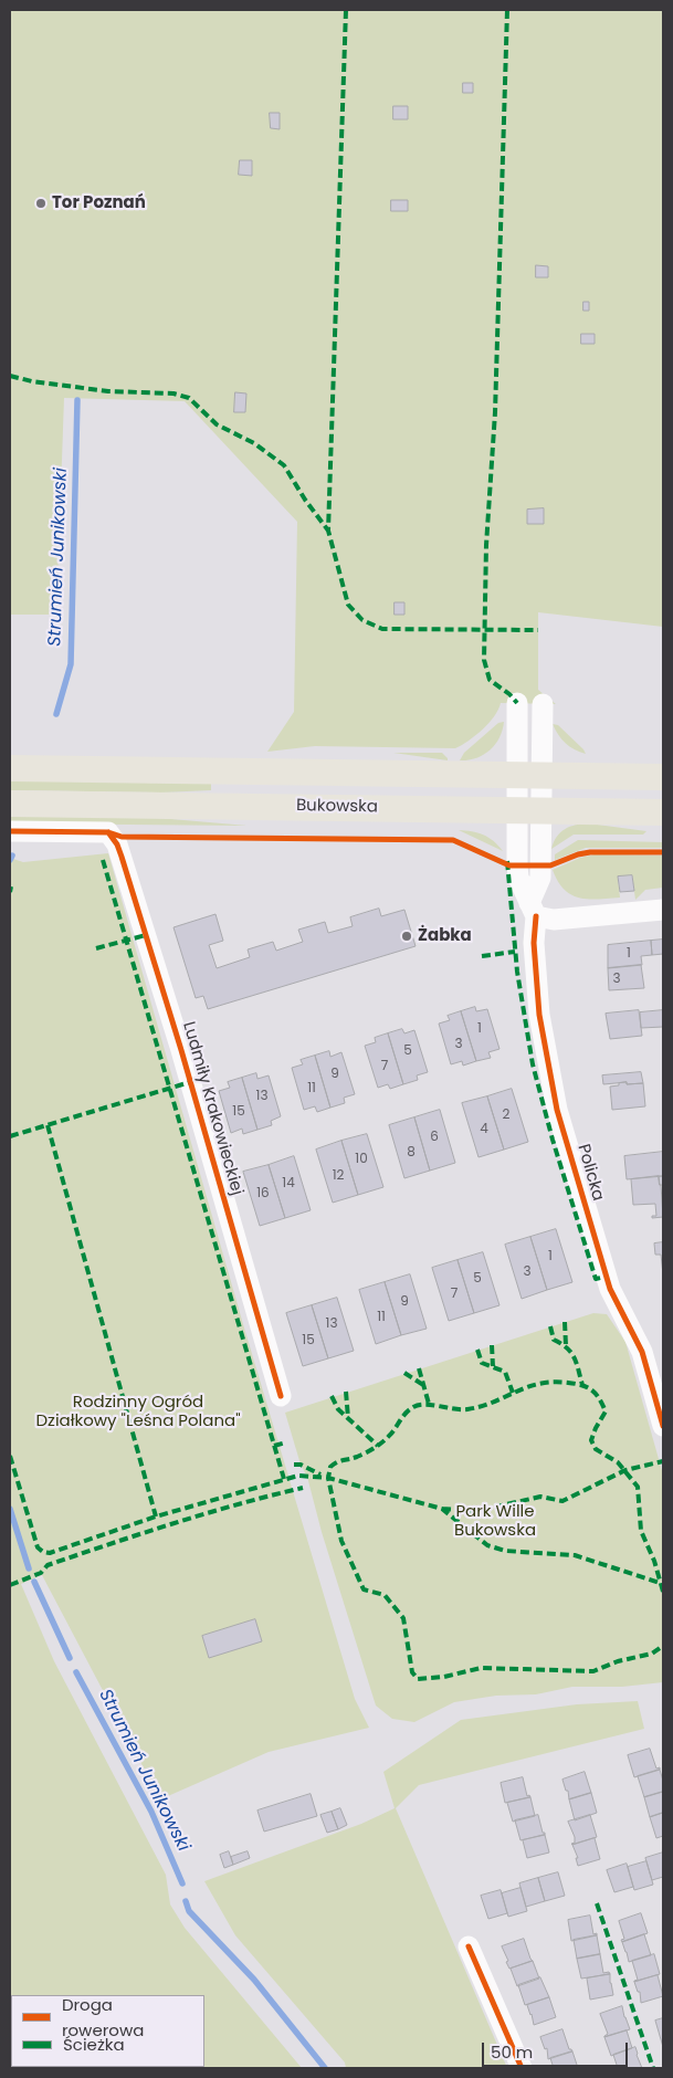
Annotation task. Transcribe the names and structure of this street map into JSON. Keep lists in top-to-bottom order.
{
  "streets": {
    "main road": ["Bukowska"],
    "street": ["Ludmiły Krakowieckiej", "Policka"]
  },
  "crossings": [
    ["Bukowska", "Policka"]
  ],
  "water": ["Strumień Junikowski"],
  "parks": ["Rodzinny Ogród Działkowy \"Leśna Polana\"", "Park Wille Bukowska"],
  "places": ["Tor Poznań", "Żabka"],
  "house_numbers": [
    "1",
    "3",
    "1",
    "3",
    "5",
    "7",
    "9",
    "11",
    "13",
    "15",
    "2",
    "4",
    "6",
    "8",
    "10",
    "12",
    "14",
    "16",
    "1",
    "3",
    "5",
    "7",
    "9",
    "11",
    "13",
    "15"
  ],
  "legend": ["Droga rowerowa", "Ścieżka"],
  "scale_bar": "50 m"
}
